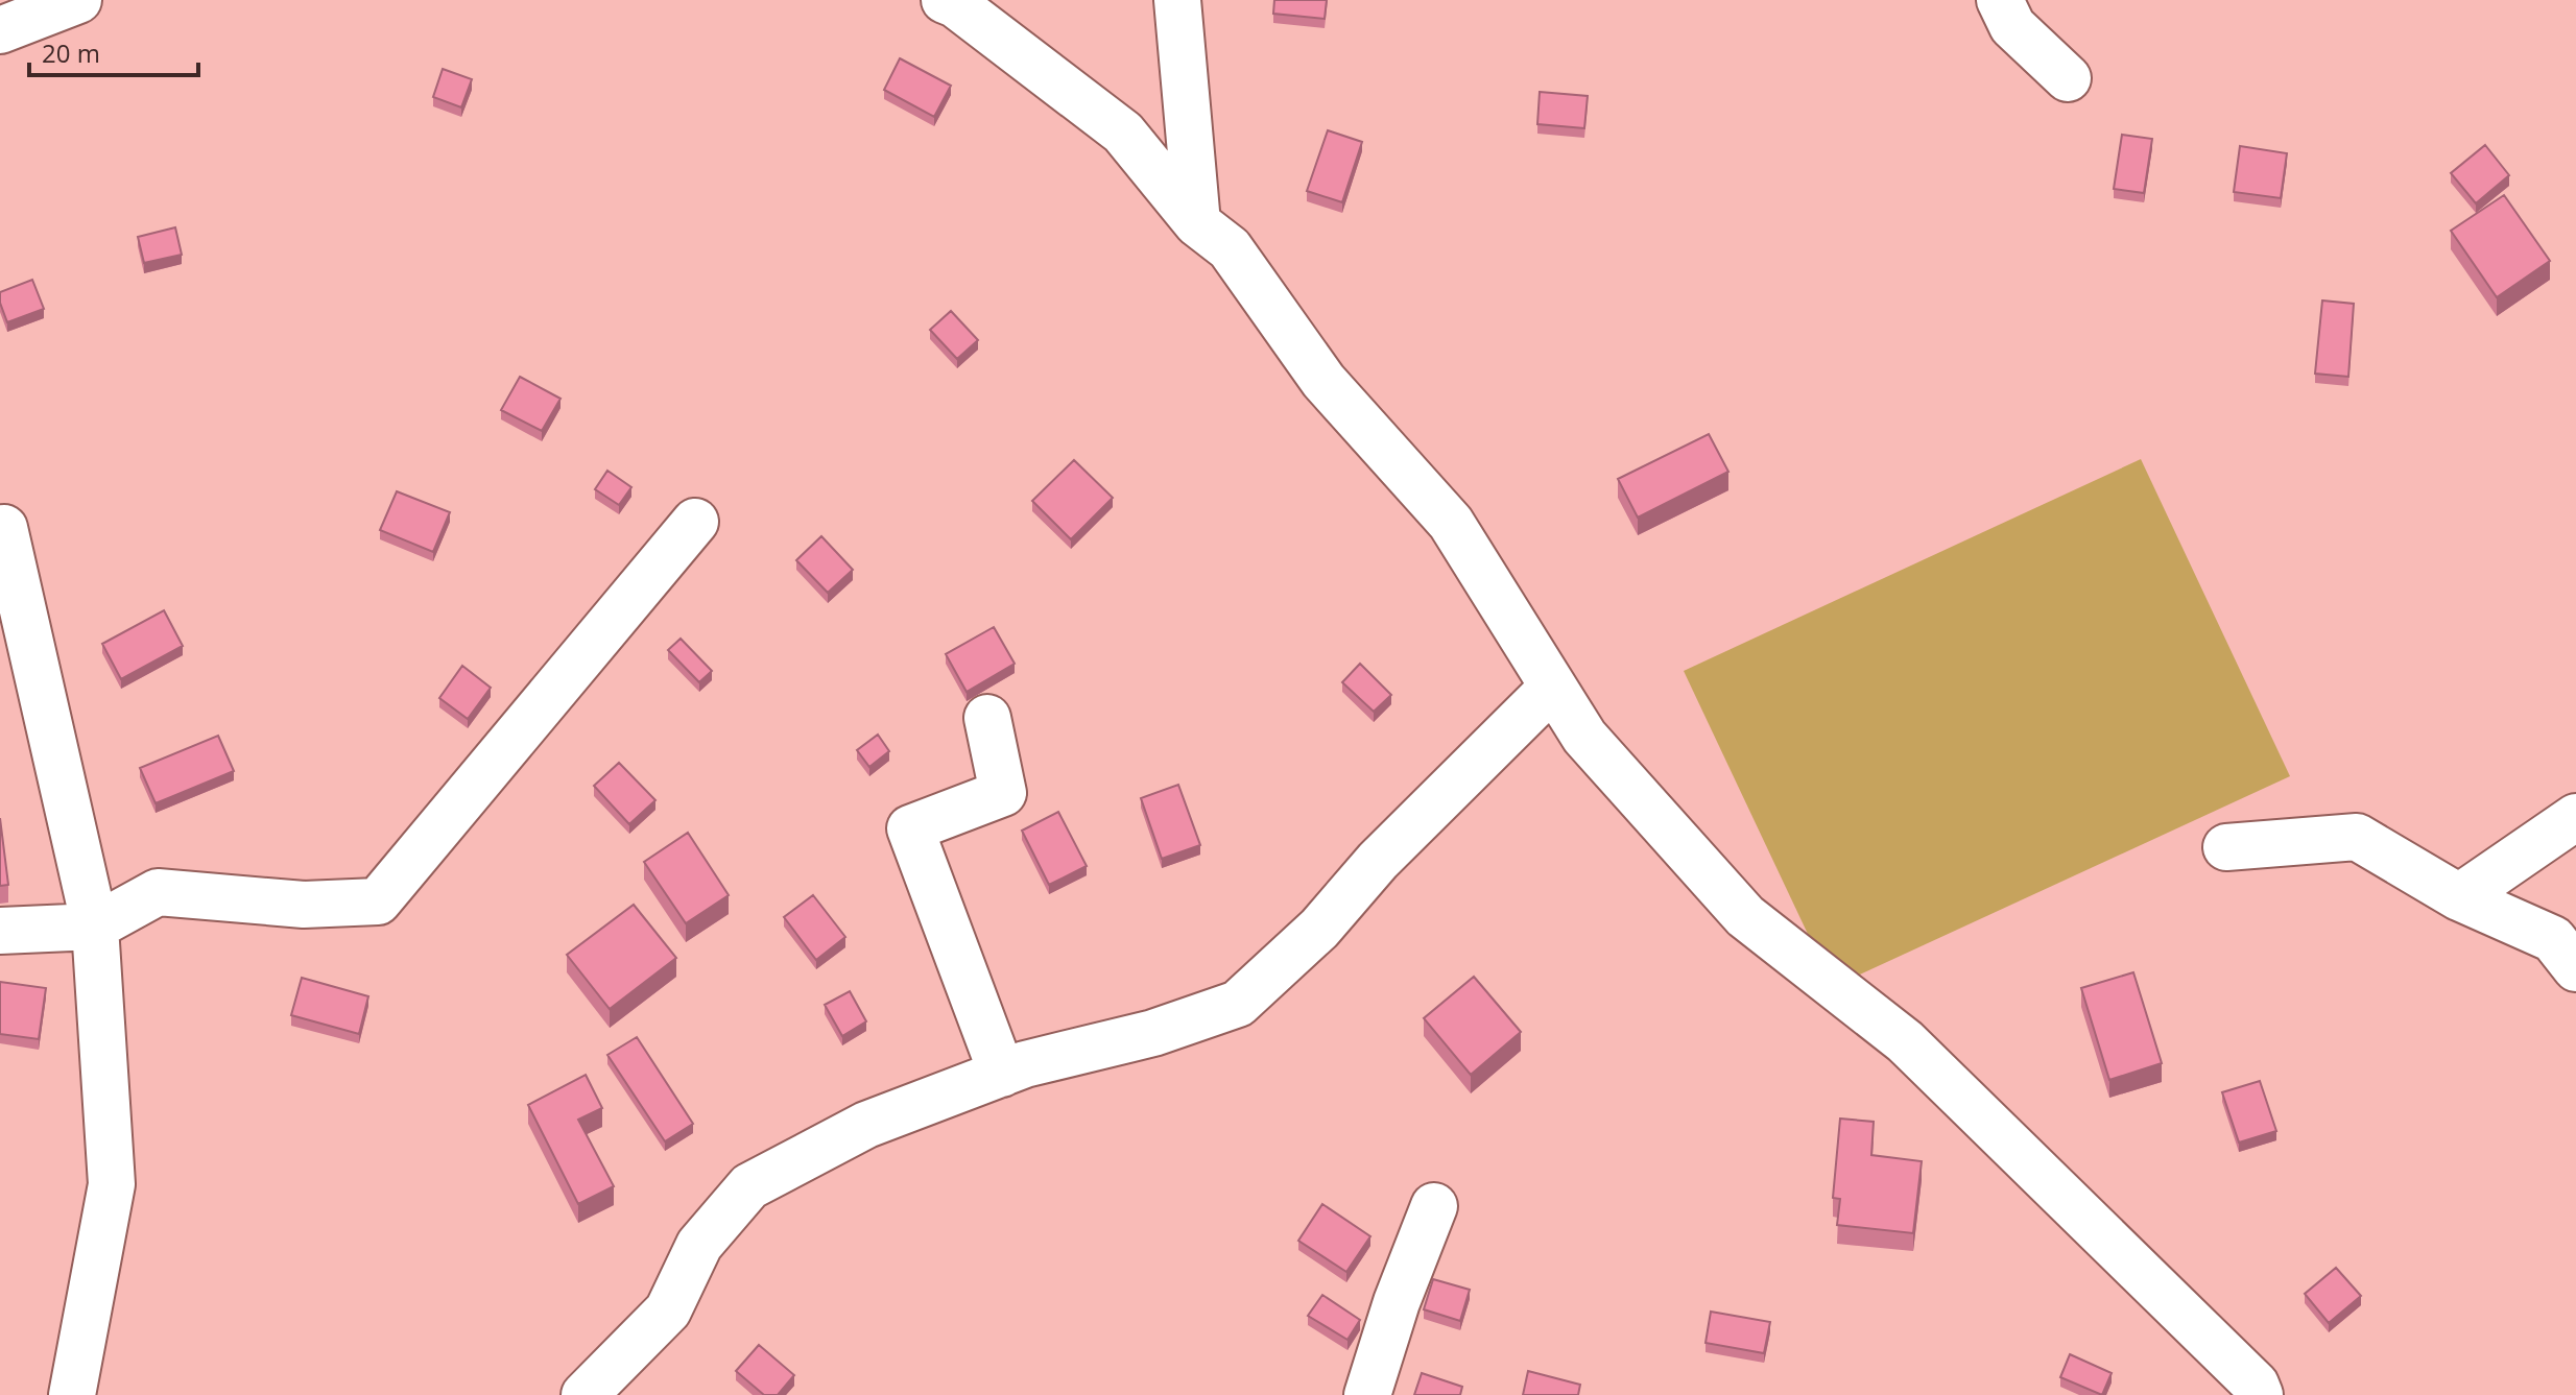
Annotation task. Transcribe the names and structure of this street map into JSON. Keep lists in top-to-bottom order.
{
  "scale_bar": "20 m"
}
